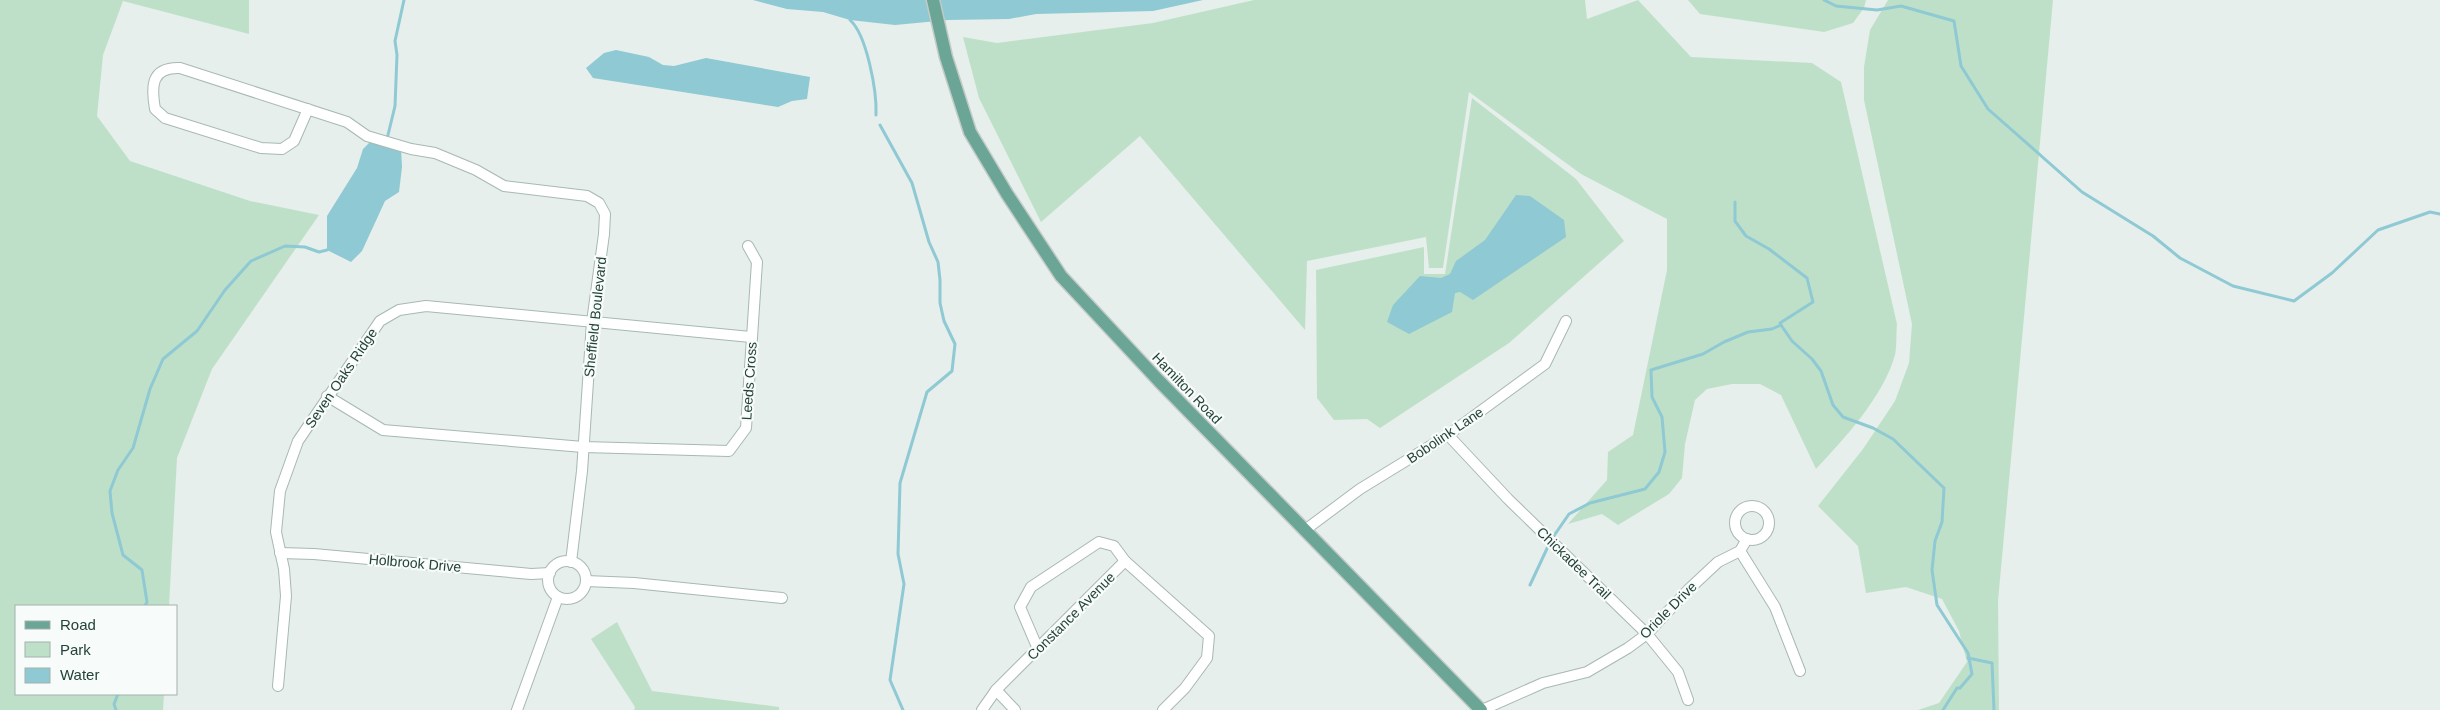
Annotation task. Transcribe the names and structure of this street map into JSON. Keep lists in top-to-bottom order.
{
  "streets": {
    "main road": ["Hamilton Road"],
    "street": [
      "Sheffield Boulevard",
      "Seven Oaks Ridge",
      "Leeds Cross",
      "Bobolink Lane",
      "Holbrook Drive",
      "Chickadee Trail",
      "Oriole Drive",
      "Constance Avenue"
    ]
  },
  "crossings": [
    ["Sheffield Boulevard", "Seven Oaks Ridge"],
    ["Sheffield Boulevard", "Leeds Cross"],
    ["Sheffield Boulevard", "Holbrook Drive"],
    ["Seven Oaks Ridge", "Leeds Cross"],
    ["Seven Oaks Ridge", "Holbrook Drive"],
    ["Hamilton Road", "Bobolink Lane"],
    ["Hamilton Road", "Oriole Drive"],
    ["Bobolink Lane", "Chickadee Trail"],
    ["Chickadee Trail", "Oriole Drive"]
  ],
  "legend": ["Road", "Park", "Water"]
}
